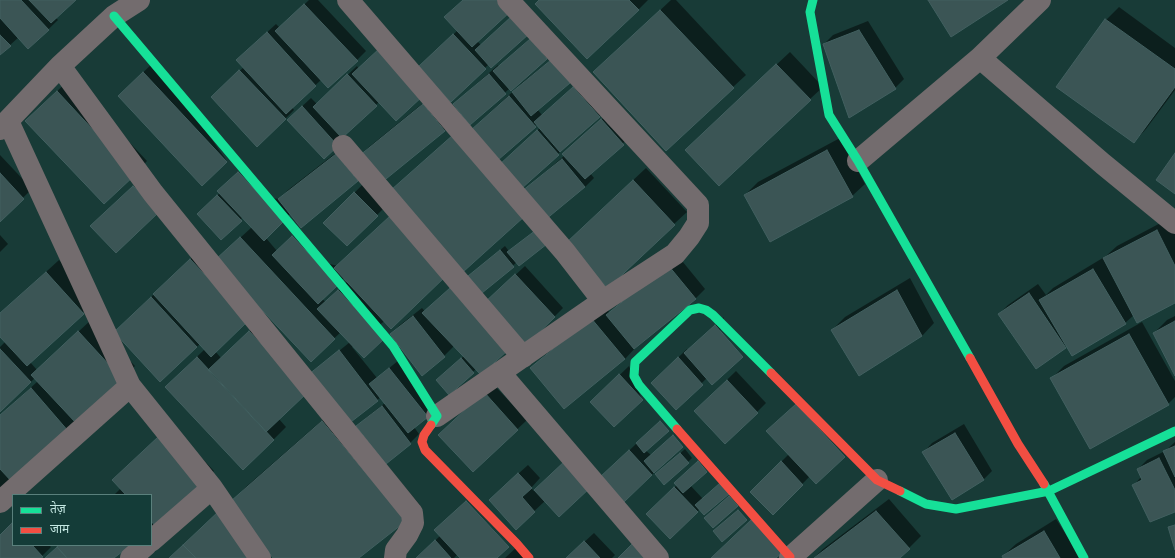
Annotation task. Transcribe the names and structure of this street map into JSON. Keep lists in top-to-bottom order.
{
  "legend": ["तेज़", "जाम"]
}
